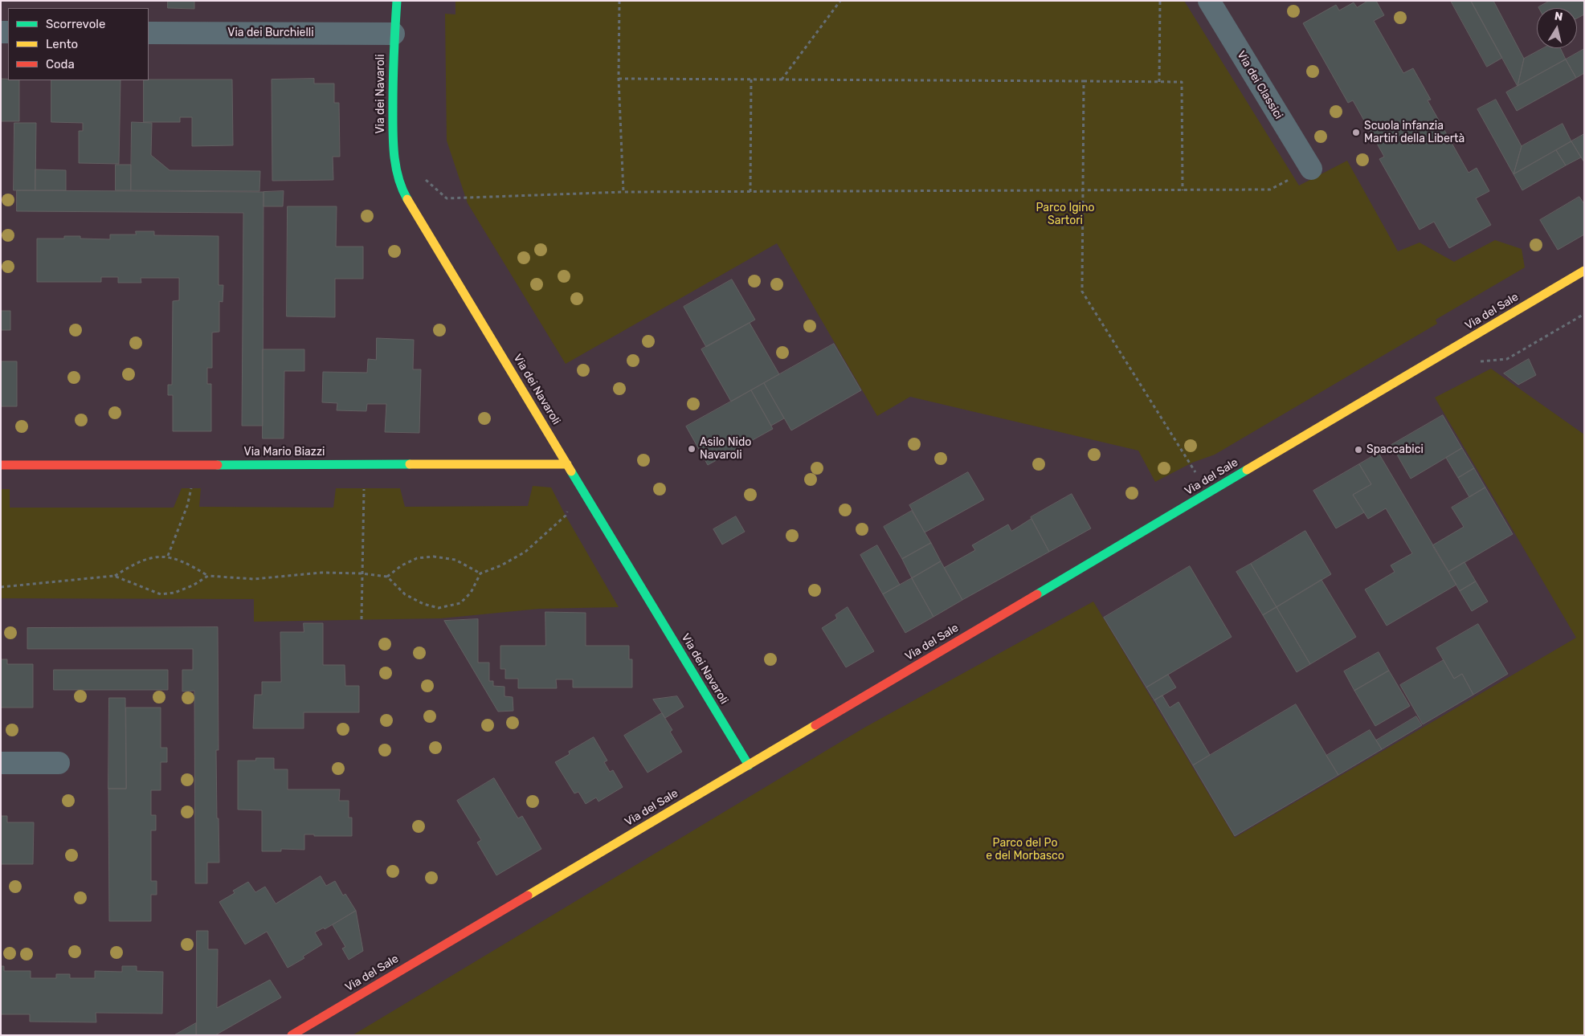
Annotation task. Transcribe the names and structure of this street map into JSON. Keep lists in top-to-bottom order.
{
  "streets": {
    "street": [
      "Via dei Burchielli",
      "Via dei Classici",
      "Via dei Navaroli",
      "Via del Sale",
      "Via Mario Biazzi"
    ]
  },
  "crossings": [
    ["Via dei Burchielli", "Via dei Navaroli"],
    ["Via dei Navaroli", "Via del Sale"],
    ["Via dei Navaroli", "Via Mario Biazzi"]
  ],
  "parks": ["Parco Igino Sartori", "Parco del Po e del Morbasco"],
  "places": ["Scuola infanzia Martiri della Libertà", "Asilo Nido Navaroli", "Spaccabici"],
  "legend": ["Scorrevole", "Lento", "Coda"],
  "north": "top"
}
